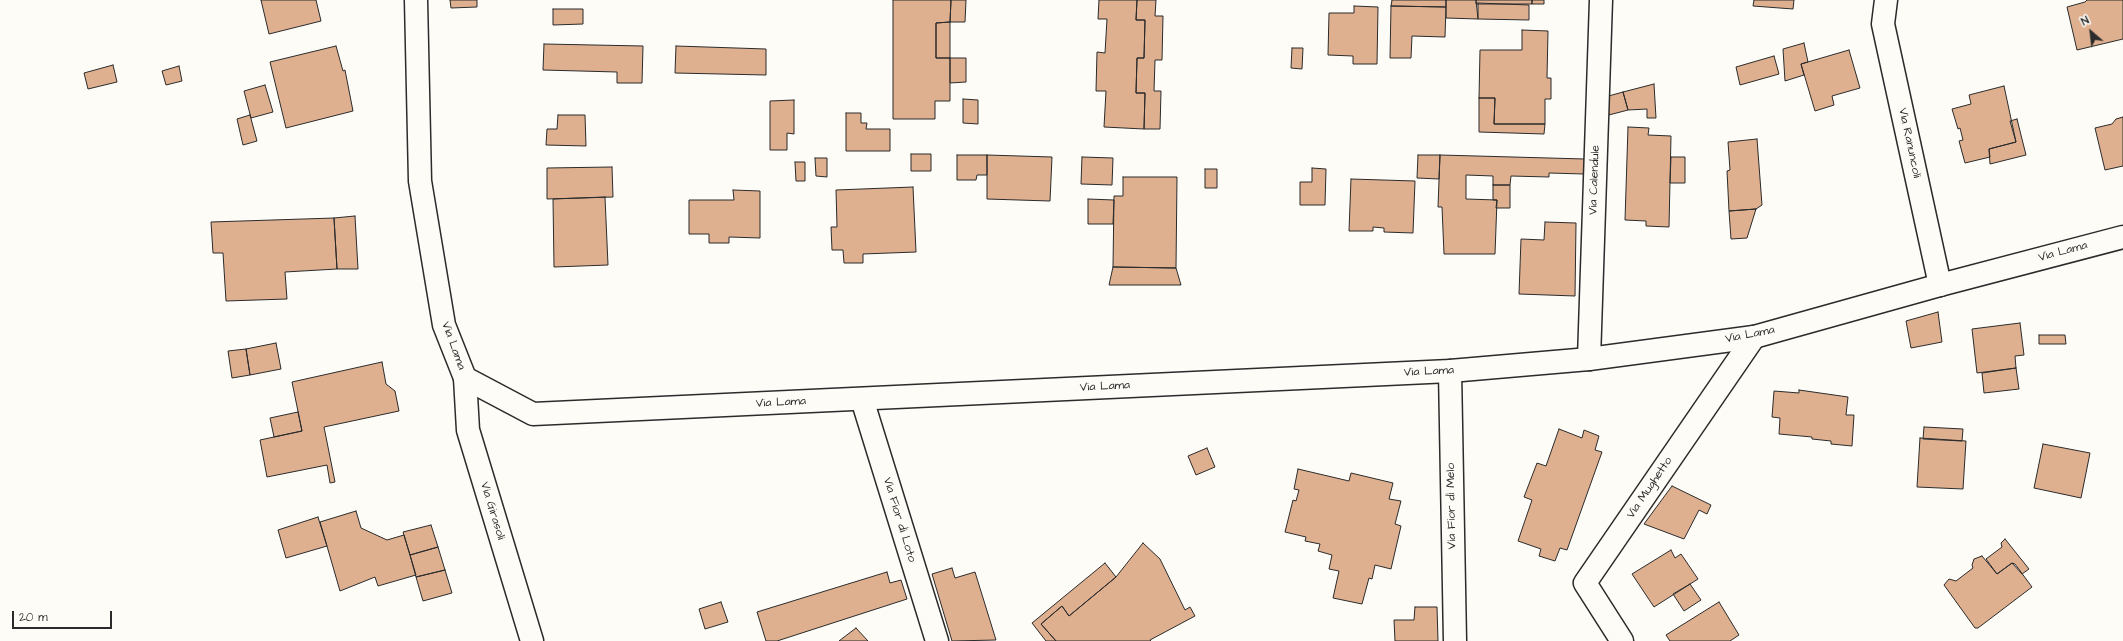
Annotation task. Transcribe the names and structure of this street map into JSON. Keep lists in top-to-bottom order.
{
  "streets": {
    "street": [
      "Via Ranuncoli",
      "Via Calendule",
      "Via Lama",
      "Via Mughetto",
      "Via Fior di Melo",
      "Via Girasoli",
      "Via Fior di Loto"
    ]
  },
  "crossings": [
    ["Via Ranuncoli", "Via Lama"],
    ["Via Calendule", "Via Lama"],
    ["Via Lama", "Via Mughetto"],
    ["Via Lama", "Via Fior di Melo"],
    ["Via Lama", "Via Girasoli"],
    ["Via Lama", "Via Fior di Loto"]
  ],
  "scale_bar": "20 m",
  "north": "top left"
}
